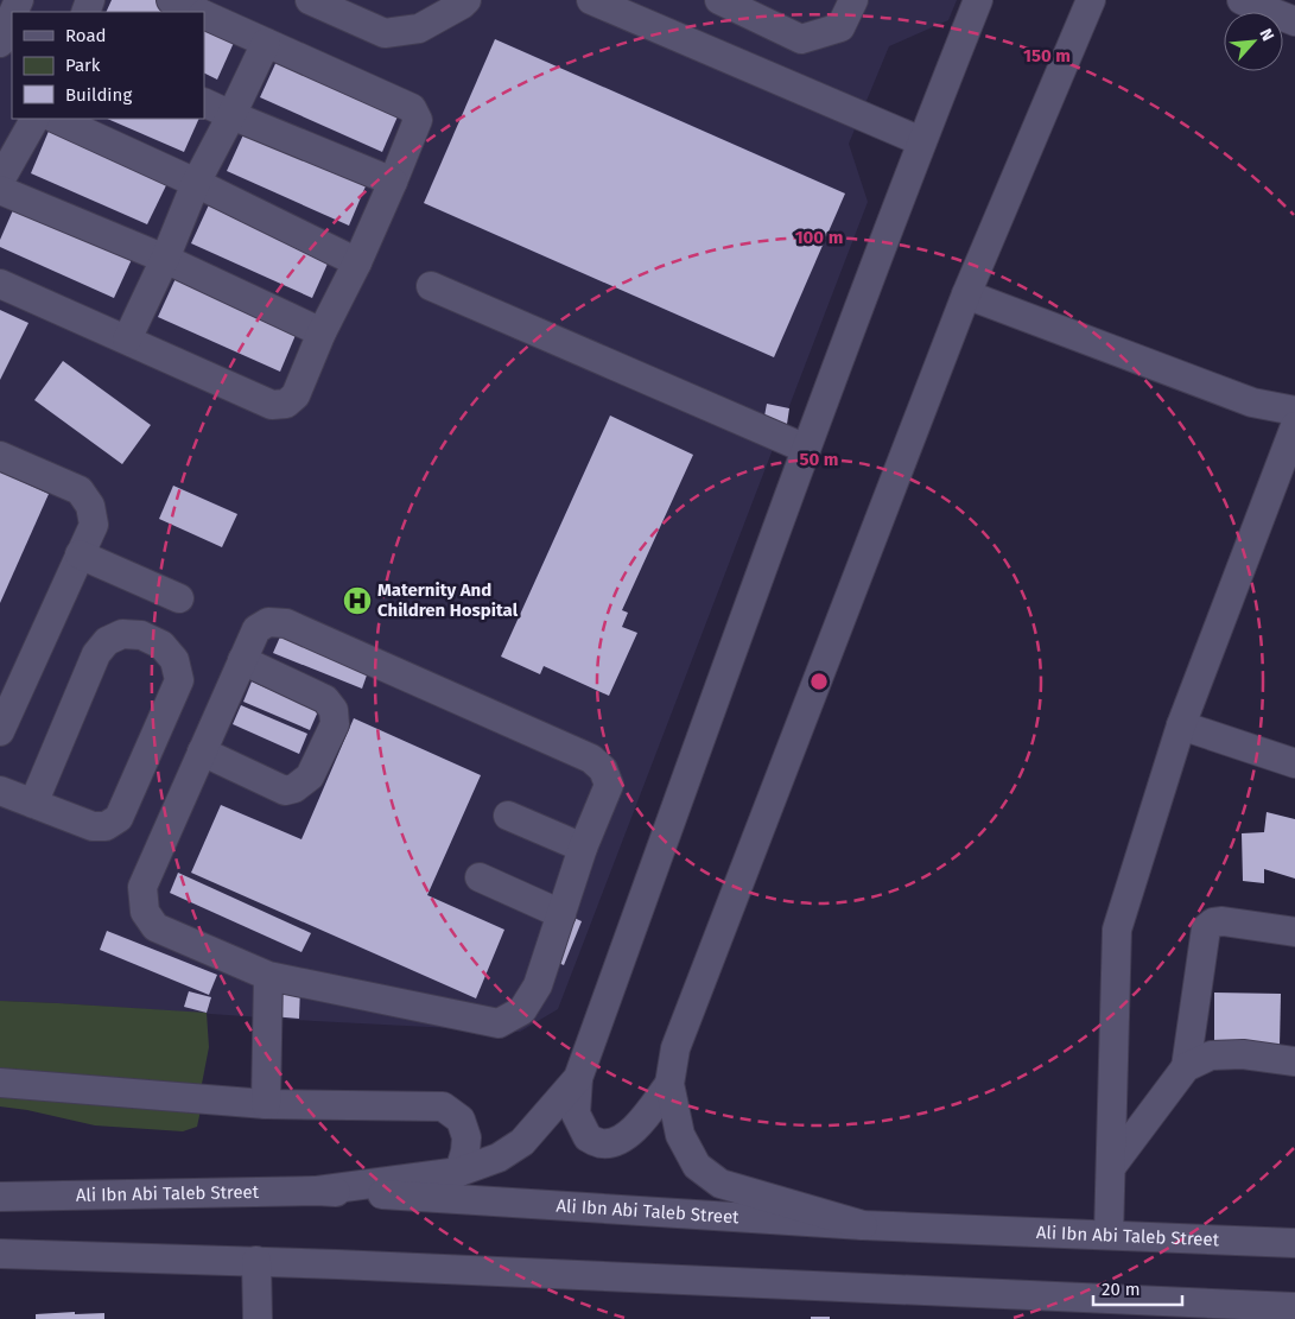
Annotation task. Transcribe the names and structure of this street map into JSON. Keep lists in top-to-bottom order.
{
  "streets": {
    "street": ["Ali Ibn Abi Taleb Street"]
  },
  "places": {
    "hospital": ["Maternity And Children Hospital"]
  },
  "legend": ["Road", "Park", "Building"],
  "scale_bar": "20 m",
  "north": "top right",
  "rings": ["150 m", "100 m", "50 m"]
}
